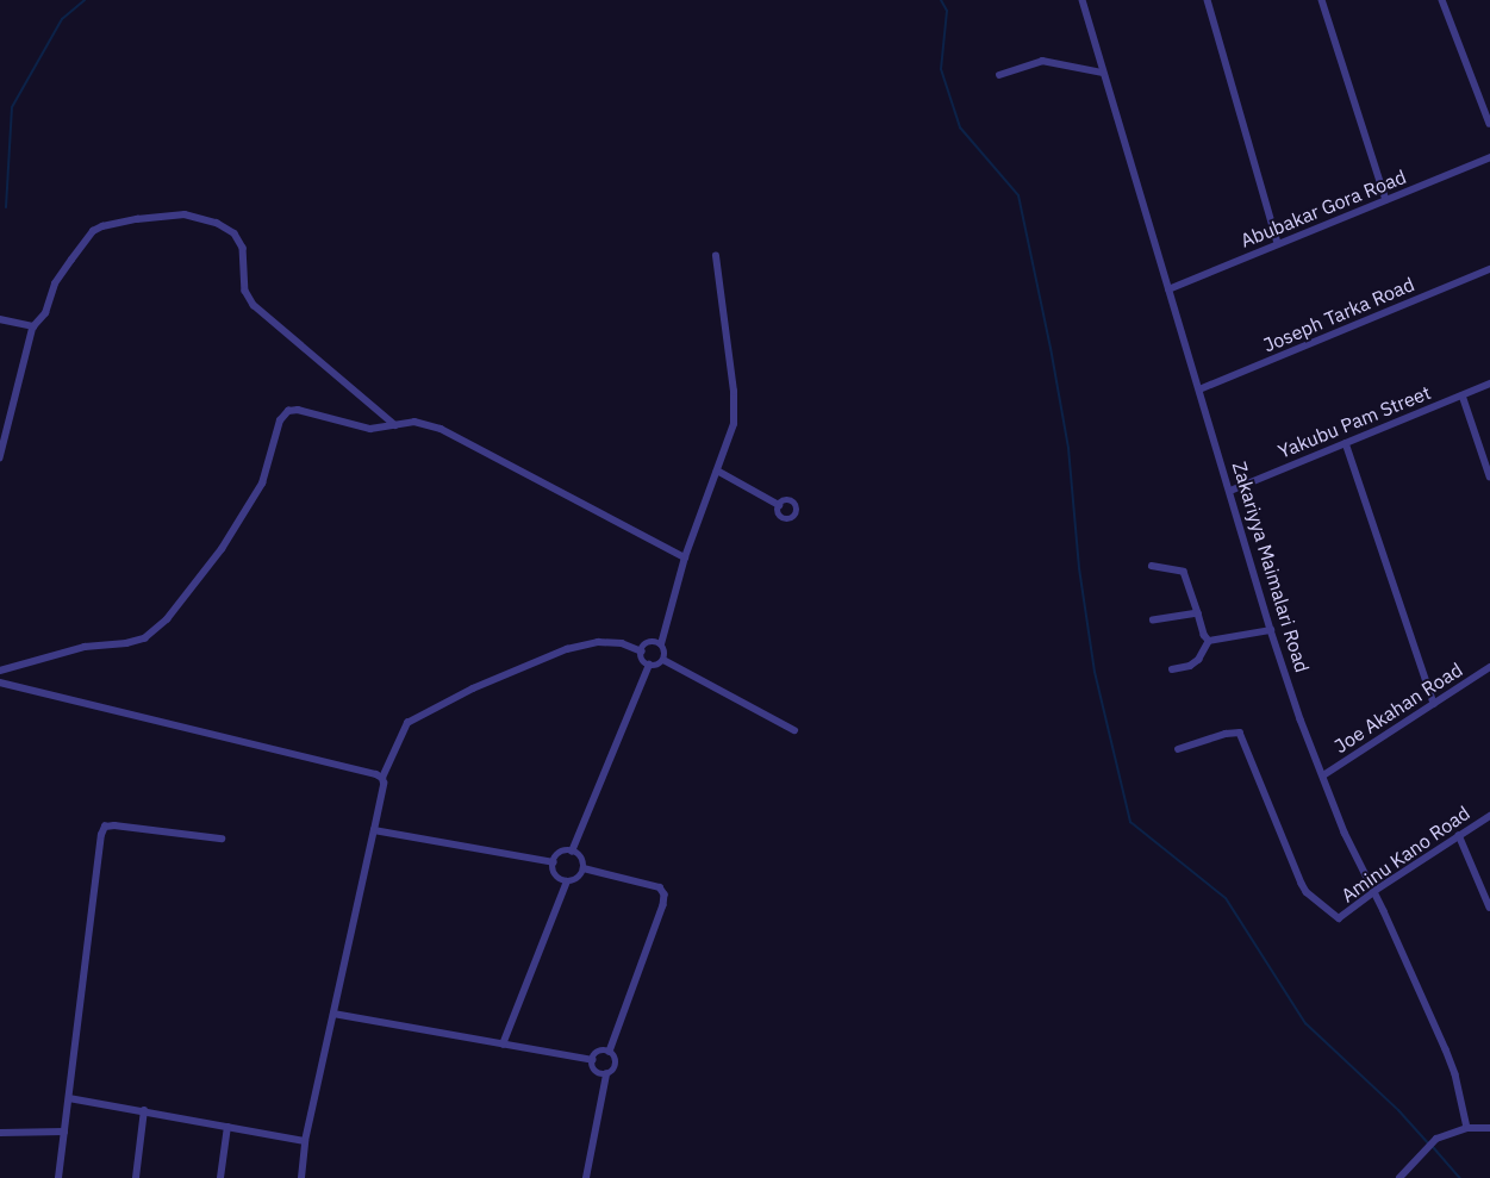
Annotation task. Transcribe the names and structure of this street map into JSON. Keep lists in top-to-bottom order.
{
  "streets": {
    "street": [
      "Abubakar Gora Road",
      "Joseph Tarka Road",
      "Yakubu Pam Street",
      "Zakariyya Maimalari Road",
      "Joe Akahan Road",
      "Aminu Kano Road"
    ]
  },
  "crossings": [
    ["Abubakar Gora Road", "Zakariyya Maimalari Road"],
    ["Joseph Tarka Road", "Zakariyya Maimalari Road"],
    ["Yakubu Pam Street", "Zakariyya Maimalari Road"],
    ["Zakariyya Maimalari Road", "Joe Akahan Road"],
    ["Zakariyya Maimalari Road", "Aminu Kano Road"]
  ]
}
